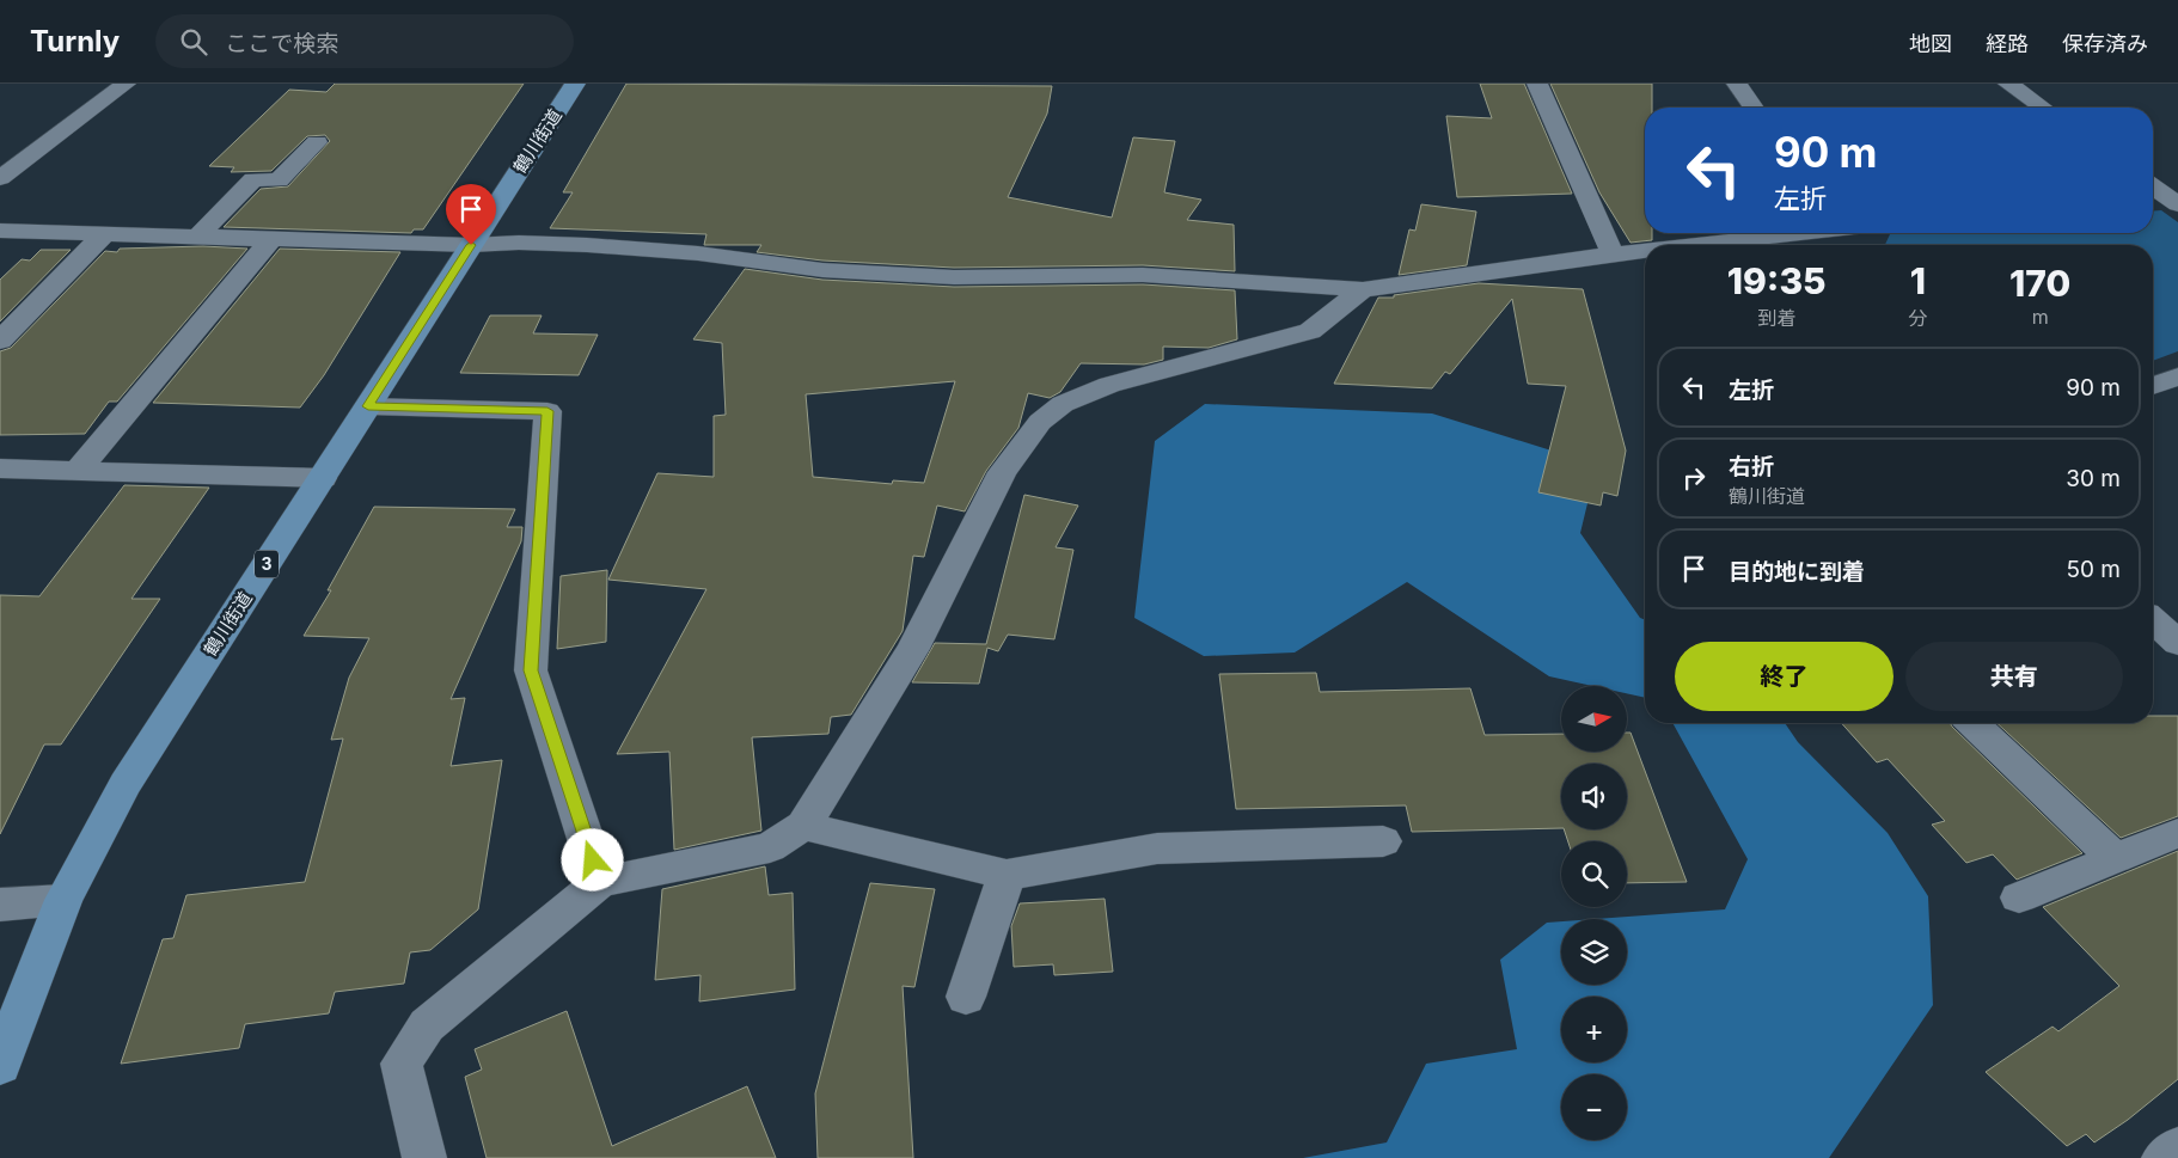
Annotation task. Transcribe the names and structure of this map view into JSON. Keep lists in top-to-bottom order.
{
  "streets": {
    "main road": ["鶴川街道", "3"]
  },
  "north": "right",
  "page": {
    "header": "Turnly",
    "search": "ここで検索",
    "nav": ["地図", "経路", "保存済み"],
    "turn": ["90 m", "左折"],
    "eta": [
      "19:35",
      "到着",
      "1",
      "分",
      "170",
      "m"
    ],
    "list": [
      {
        "name": "左折",
        "value": "90 m"
      },
      {
        "name": "右折",
        "note": "鶴川街道",
        "value": "30 m"
      },
      {
        "name": "目的地に到着",
        "value": "50 m"
      }
    ],
    "buttons": ["終了", "共有"],
    "map_buttons": ["+", "−"]
  }
}
